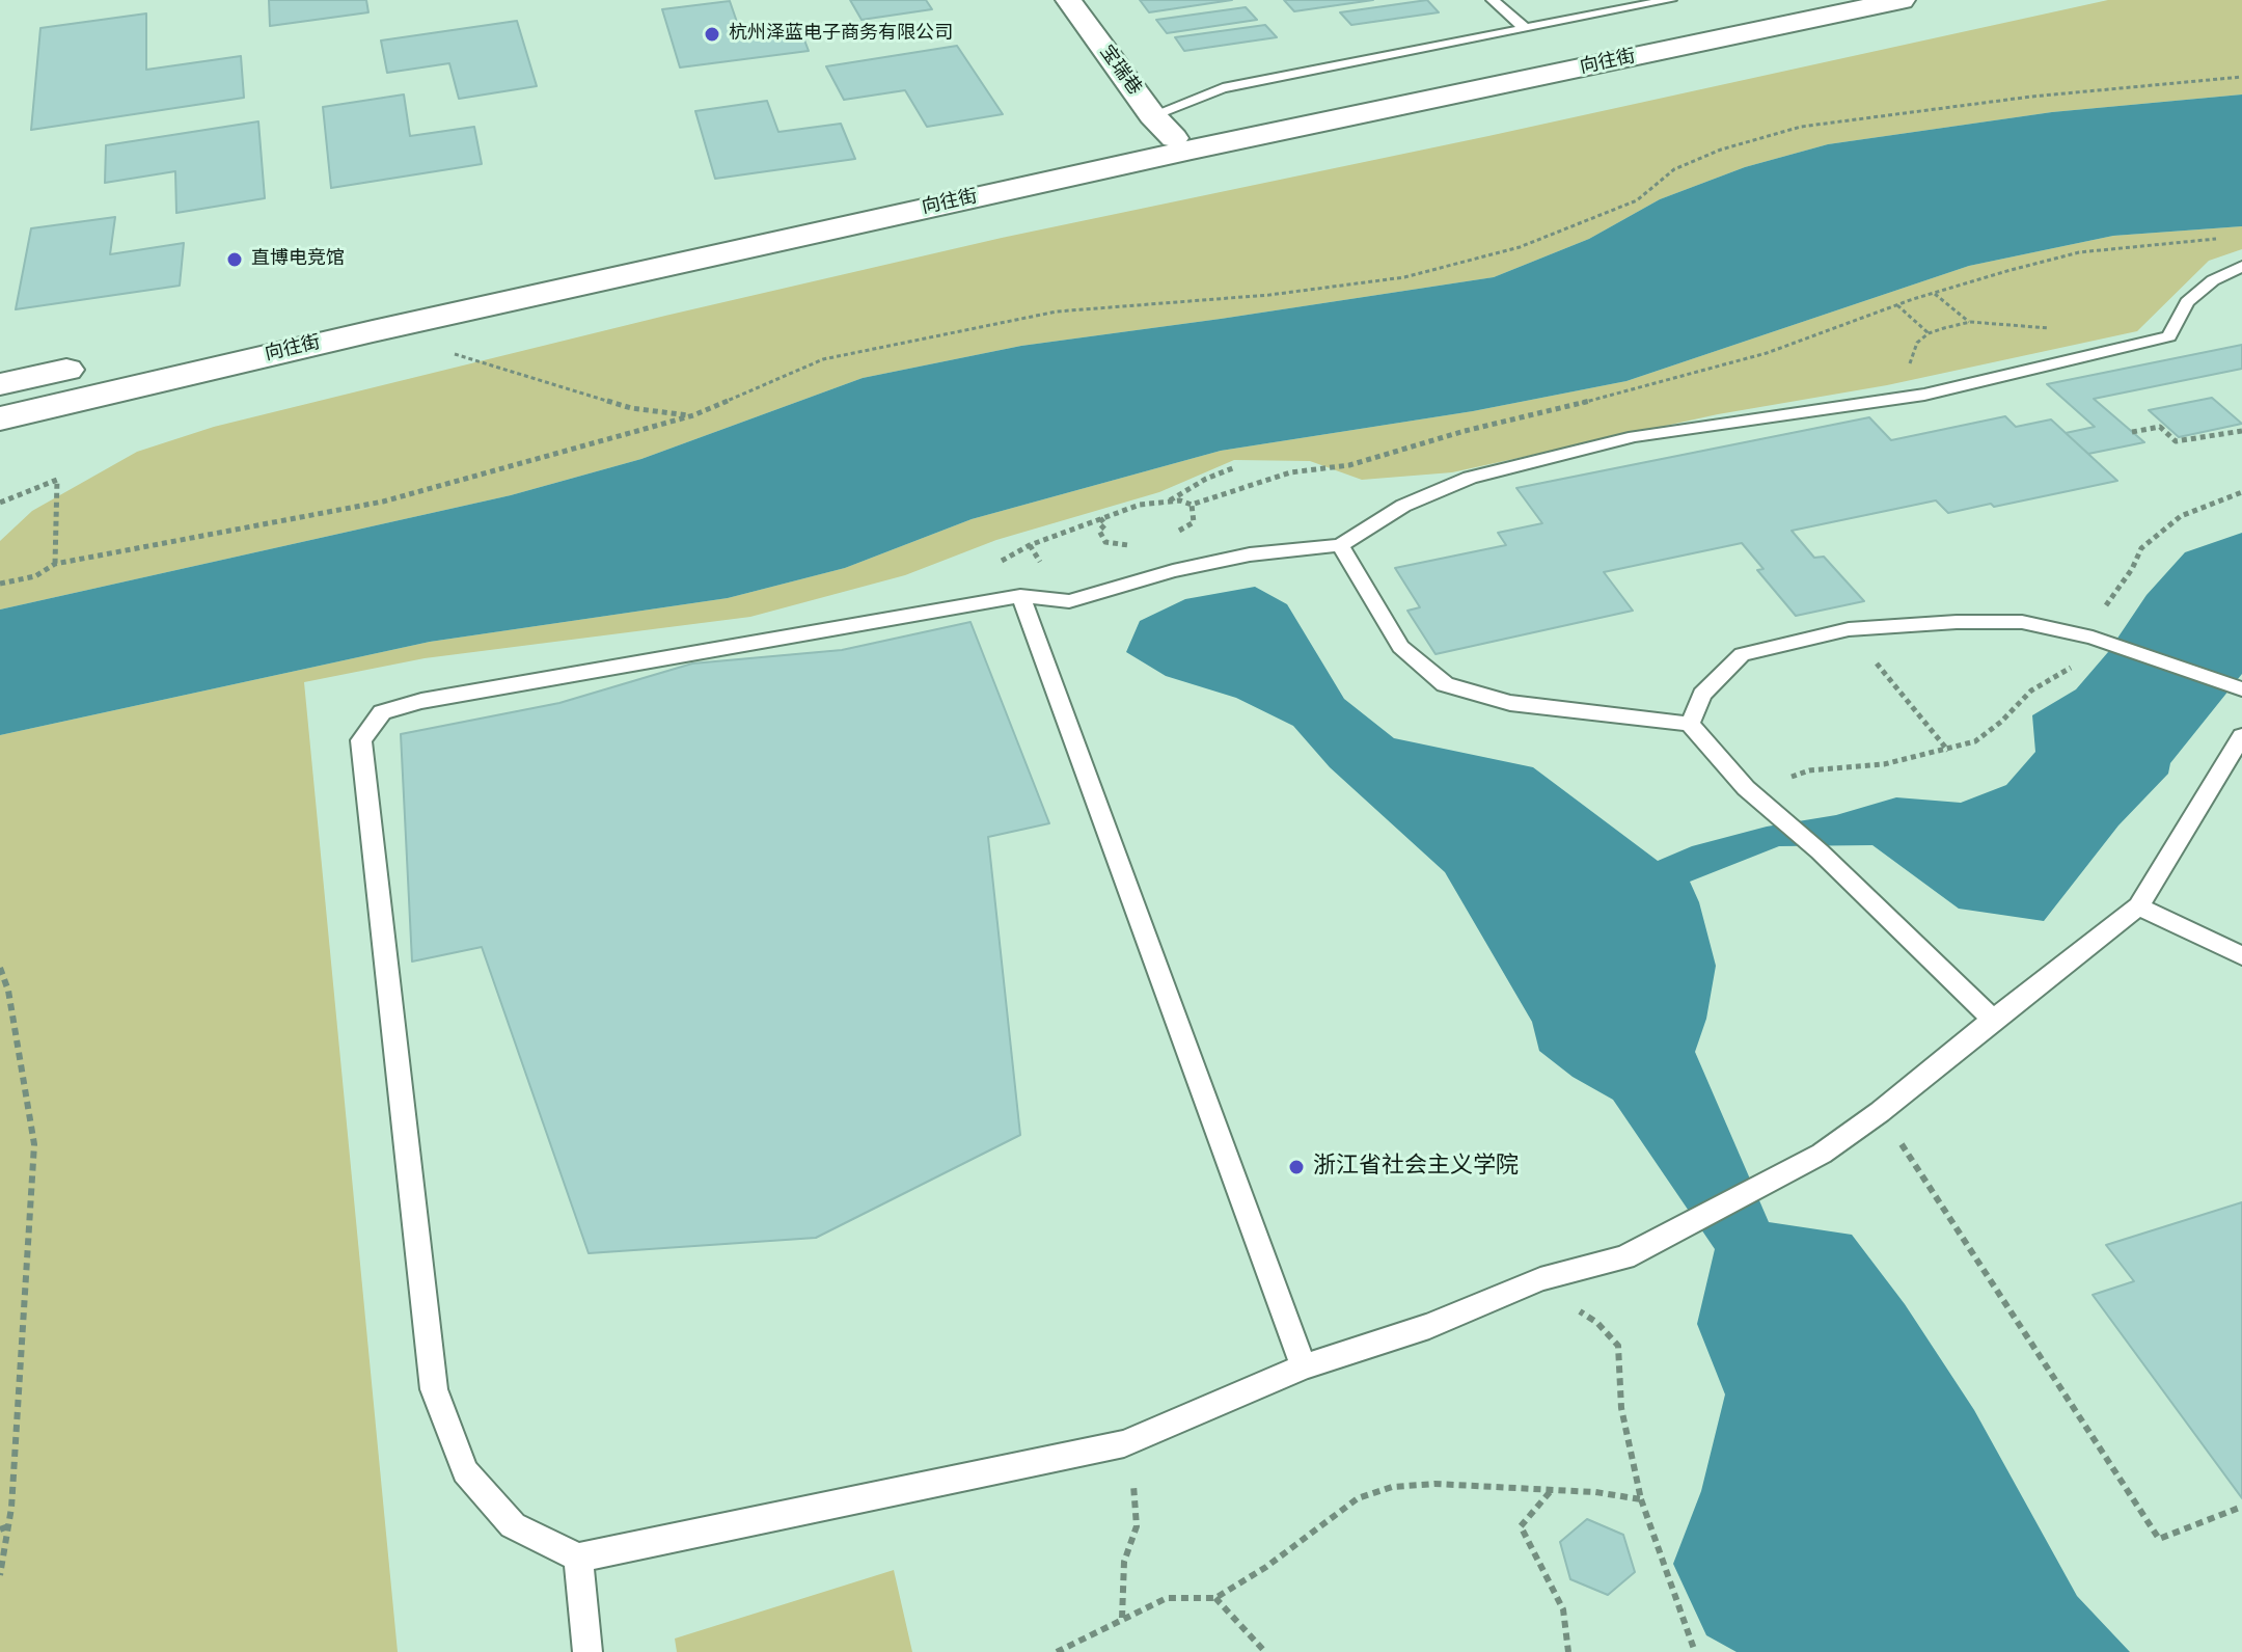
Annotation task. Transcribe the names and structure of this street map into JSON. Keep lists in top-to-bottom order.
{
  "streets": {
    "street": ["向往街", "宝瑞巷"]
  },
  "crossings": [
    ["向往街", "宝瑞巷"]
  ],
  "places": ["杭州泽蓝电子商务有限公司", "直博电竞馆", "浙江省社会主义学院"]
}
